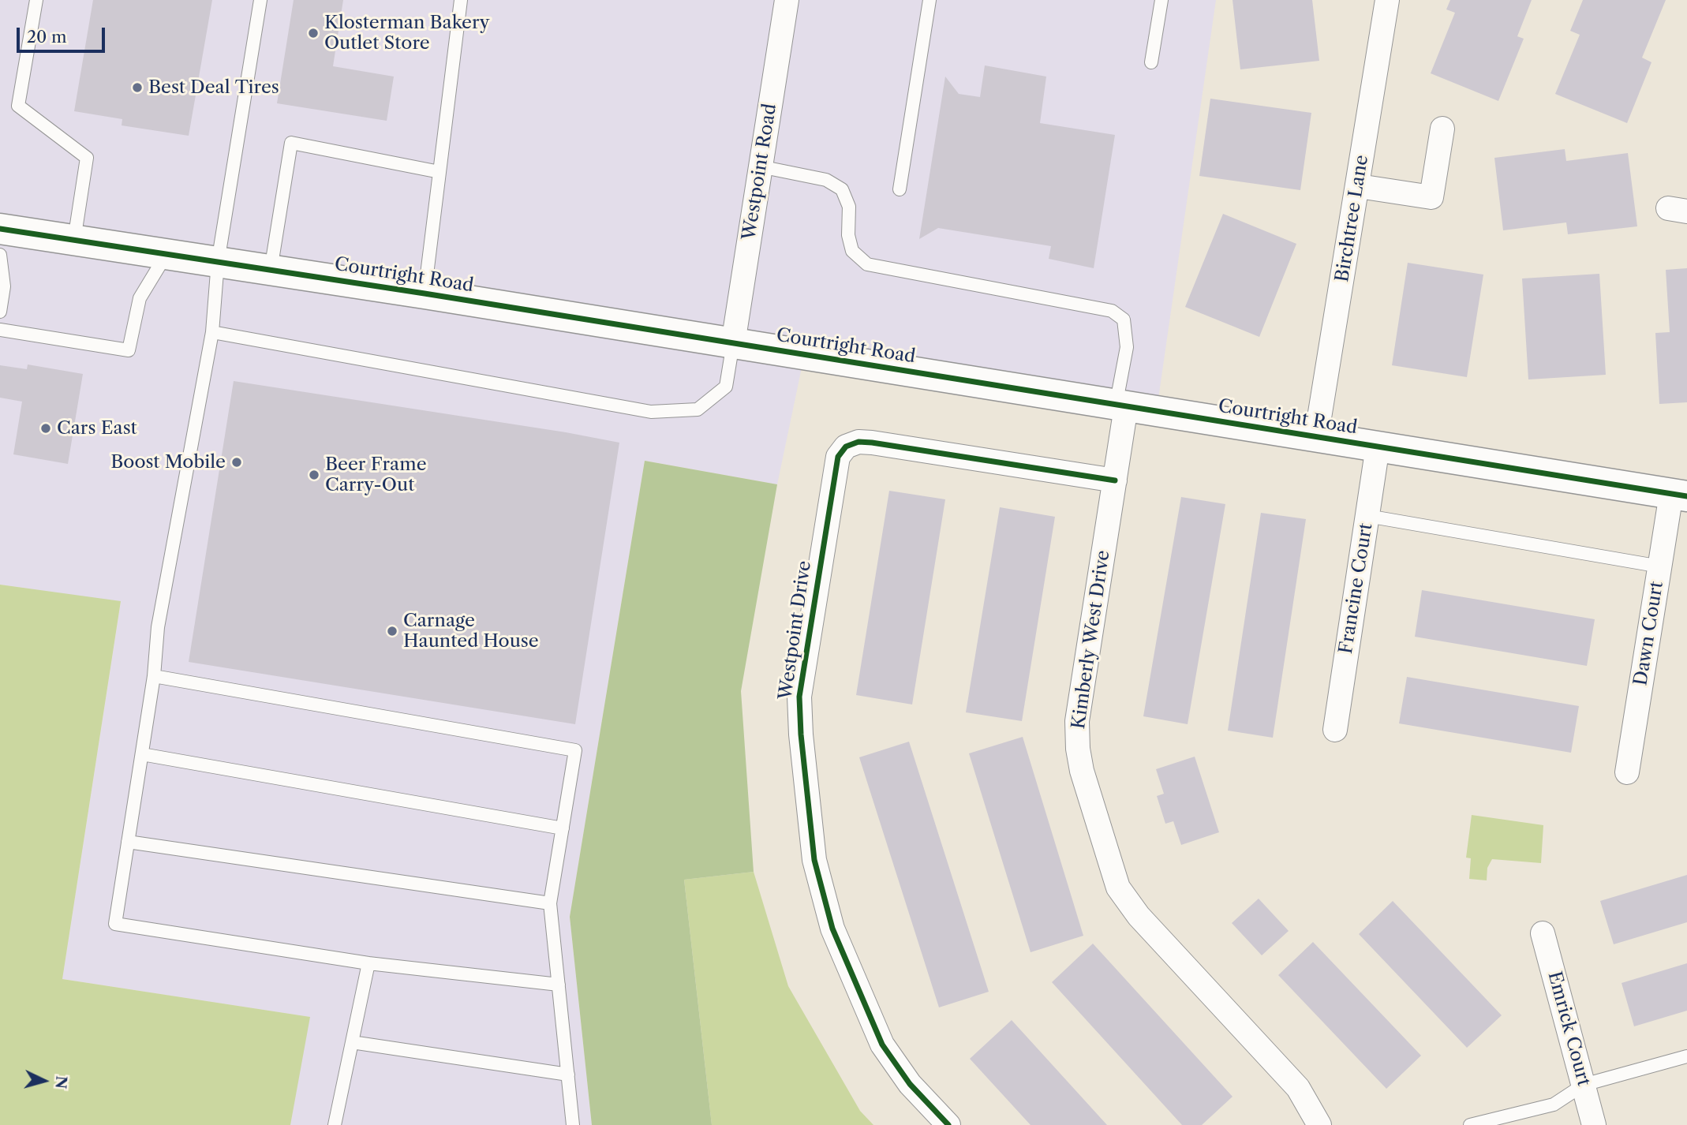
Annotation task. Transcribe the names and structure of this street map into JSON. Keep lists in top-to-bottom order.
{
  "streets": {
    "street": [
      "Westpoint Road",
      "Birchtree Lane",
      "Courtright Road",
      "Francine Court",
      "Westpoint Drive",
      "Dawn Court",
      "Kimberly West Drive",
      "Emrick Court"
    ]
  },
  "crossings": [
    ["Westpoint Road", "Courtright Road"],
    ["Birchtree Lane", "Courtright Road"],
    ["Courtright Road", "Francine Court"],
    ["Courtright Road", "Dawn Court"],
    ["Courtright Road", "Kimberly West Drive"],
    ["Westpoint Drive", "Kimberly West Drive"]
  ],
  "places": [
    "Klosterman Bakery Outlet Store",
    "Best Deal Tires",
    "Cars East",
    "Boost Mobile",
    "Beer Frame Carry-Out",
    "Carnage Haunted House"
  ],
  "scale_bar": "20 m",
  "north": "right"
}
